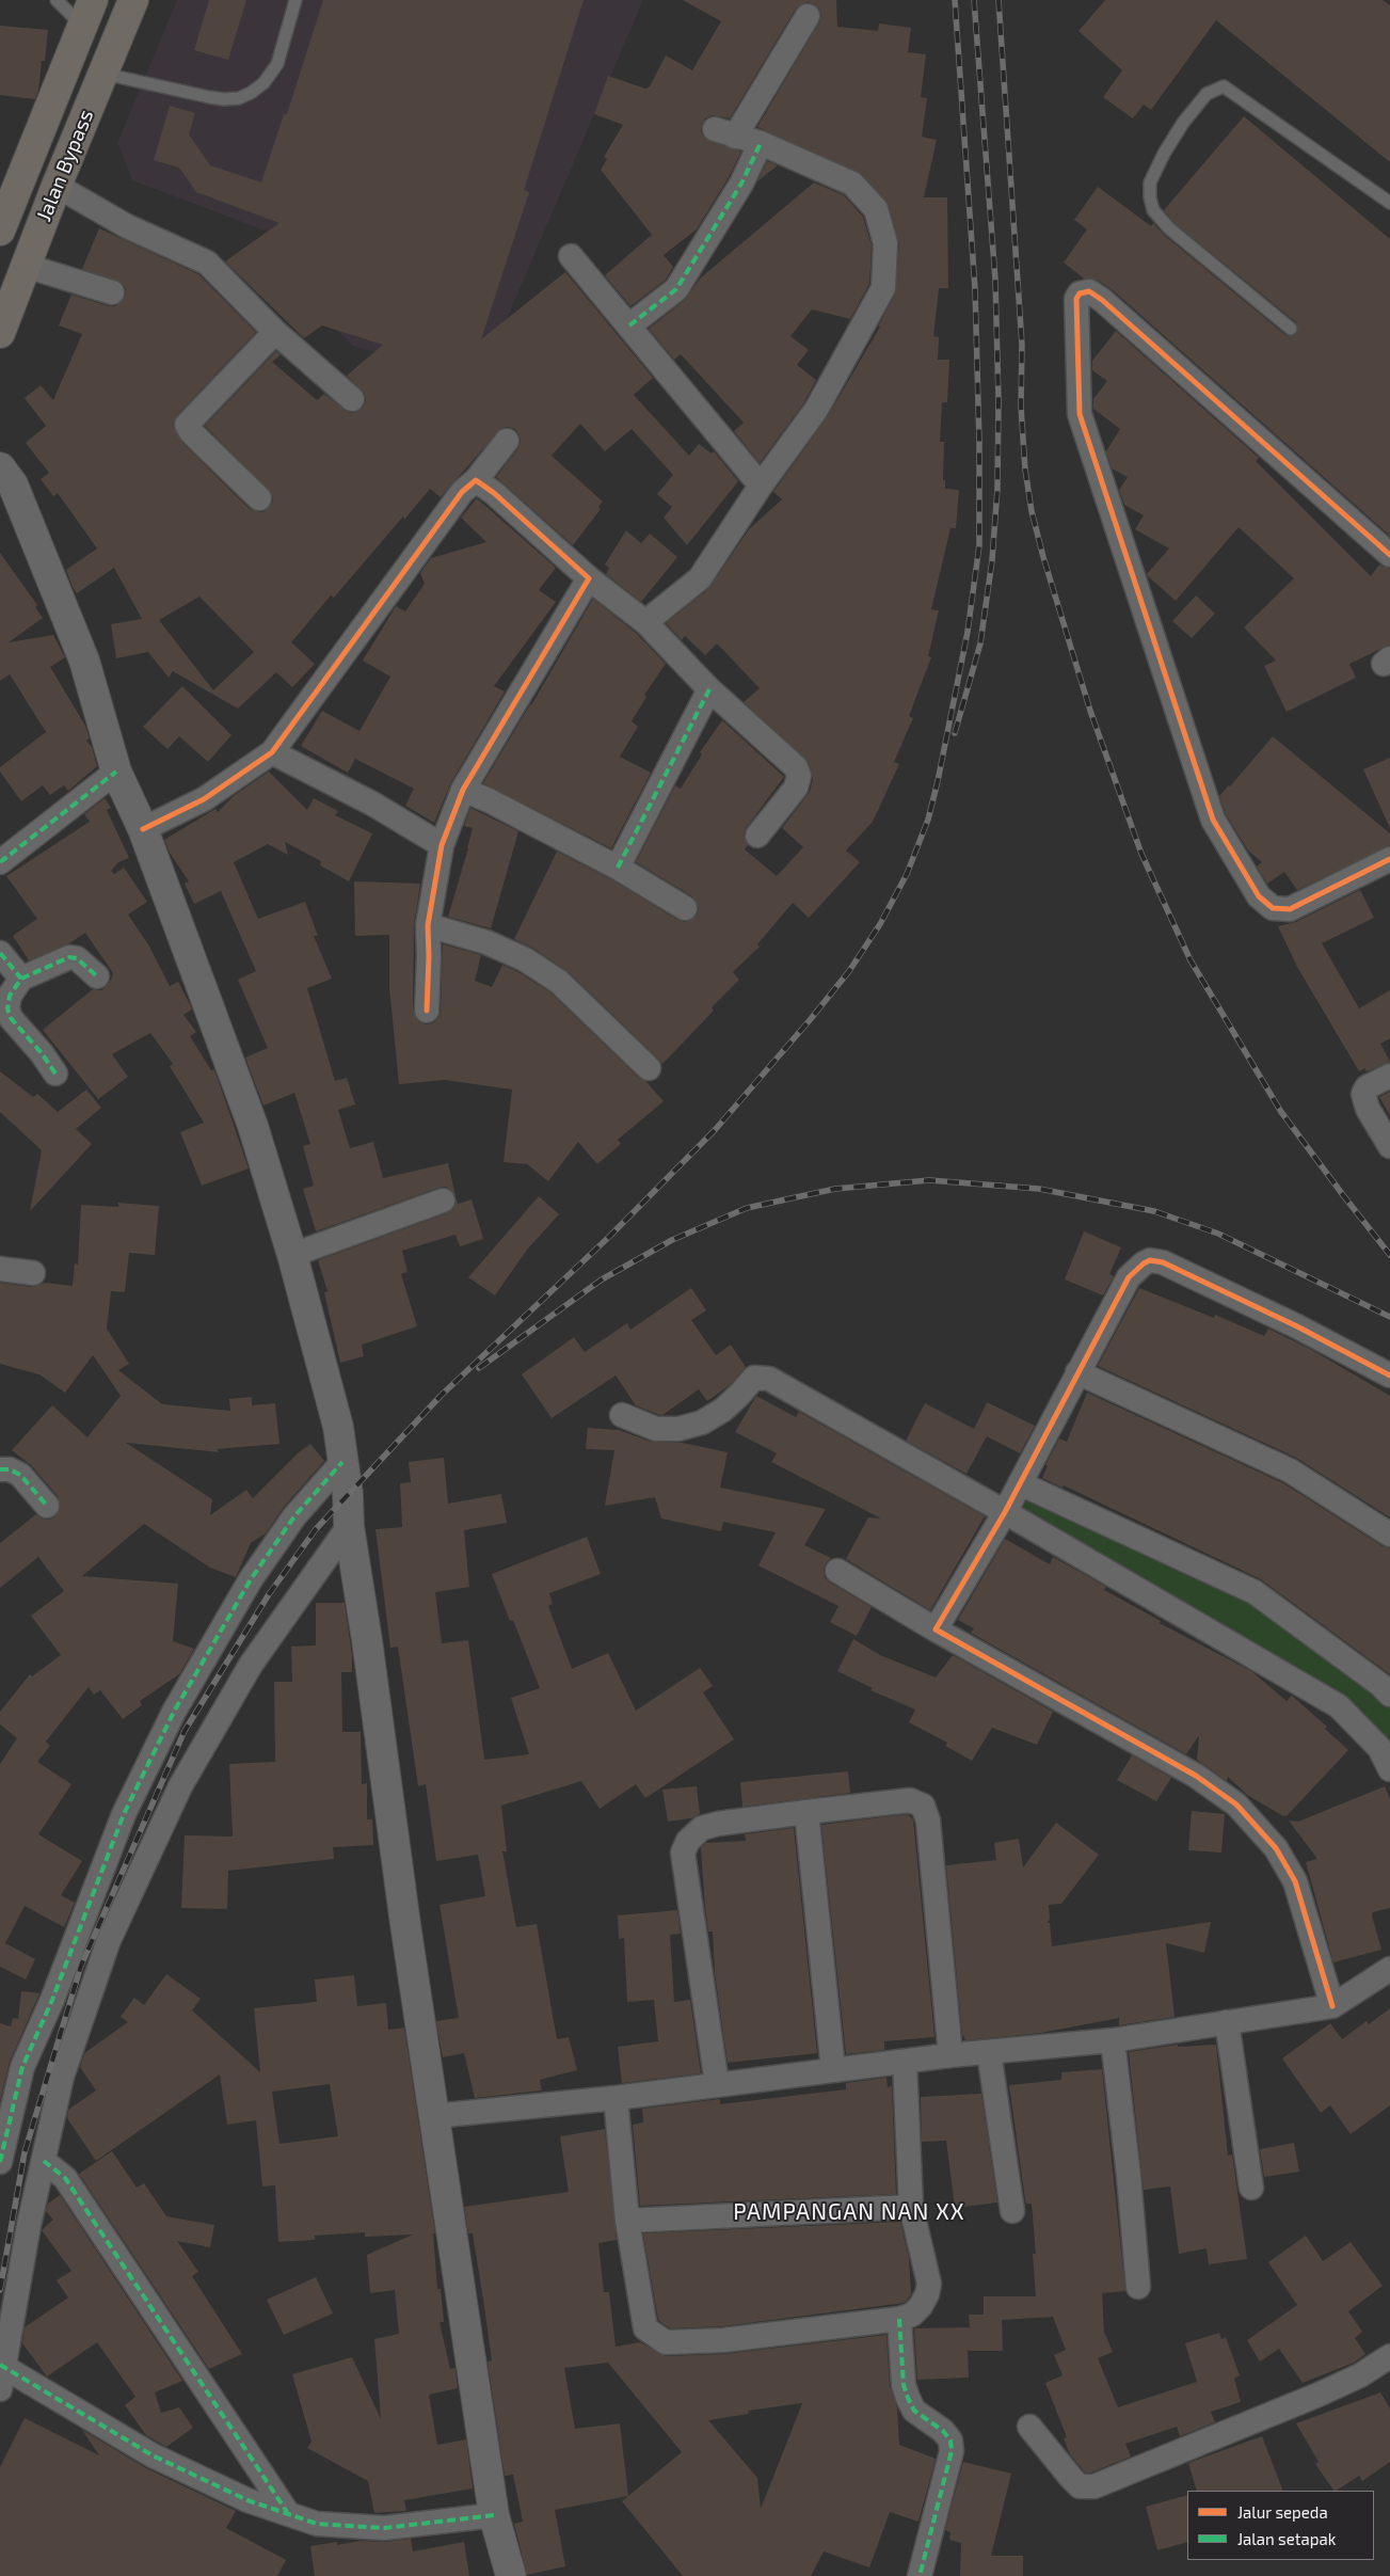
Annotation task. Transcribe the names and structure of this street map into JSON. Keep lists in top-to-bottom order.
{
  "streets": {
    "highway": ["Jalan Bypass"]
  },
  "districts": ["PAMPANGAN NAN XX"],
  "legend": ["Jalur sepeda", "Jalan setapak"]
}
